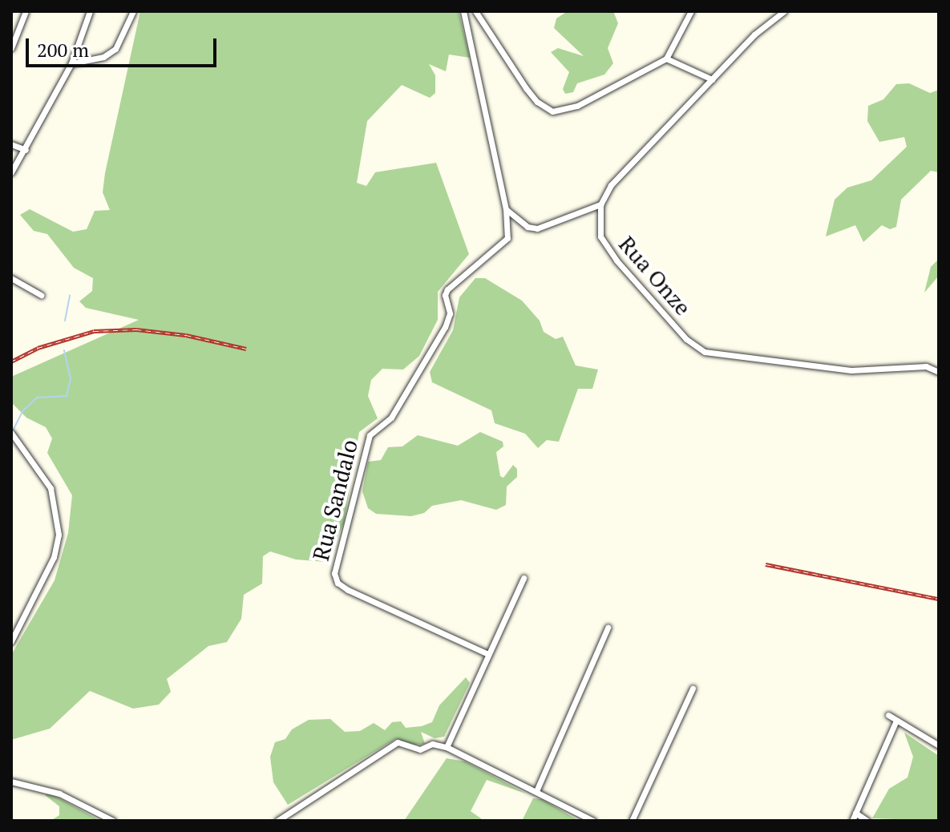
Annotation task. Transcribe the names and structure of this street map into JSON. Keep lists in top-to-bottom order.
{
  "streets": {
    "street": ["Rua Onze", "Rua Sandalo"]
  },
  "scale_bar": "200 m"
}
